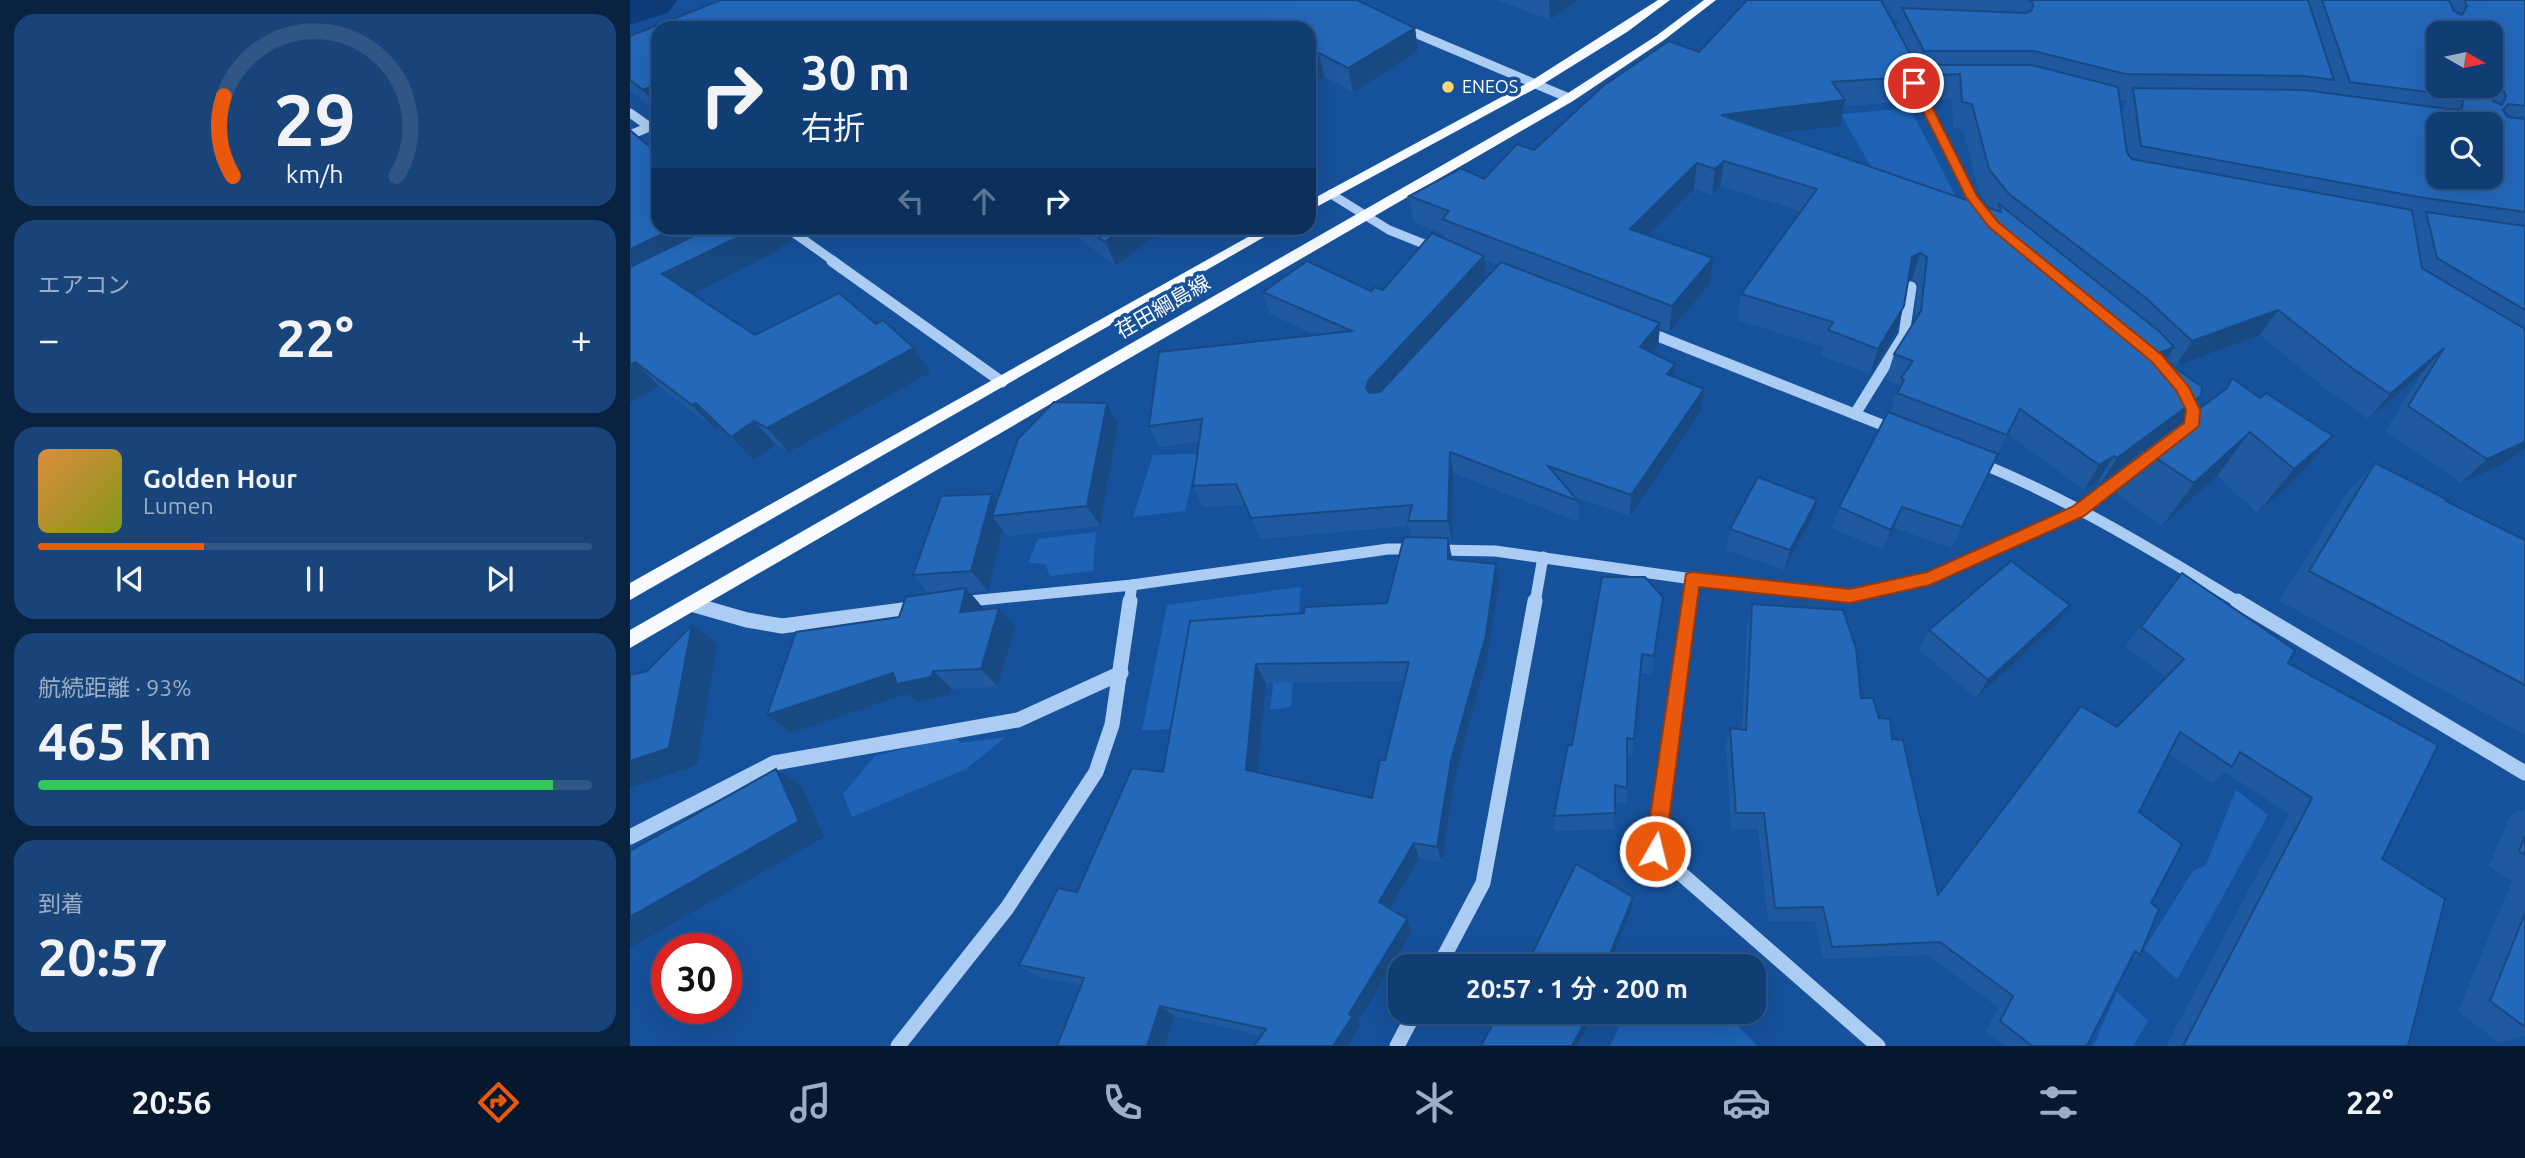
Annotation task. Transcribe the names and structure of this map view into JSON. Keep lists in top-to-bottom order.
{
  "streets": {
    "main road": ["荏田綱島線"]
  },
  "places": ["ENEOS"],
  "north": "right",
  "page": {
    "turn": ["30 m", "右折"],
    "tile": [
      "エアコン",
      ["航続距離 · 93%", "465 km"],
      ["到着", "20:57"]
    ],
    "heat": ["−", "22°", "+"],
    "song": ["Golden Hour", "Lumen"],
    "limit": "30",
    "trip": "20:57 · 1 分 · 200 m",
    "tabs": ["20:56", "22°"],
    "gauge": ["29", "km/h"]
  }
}
